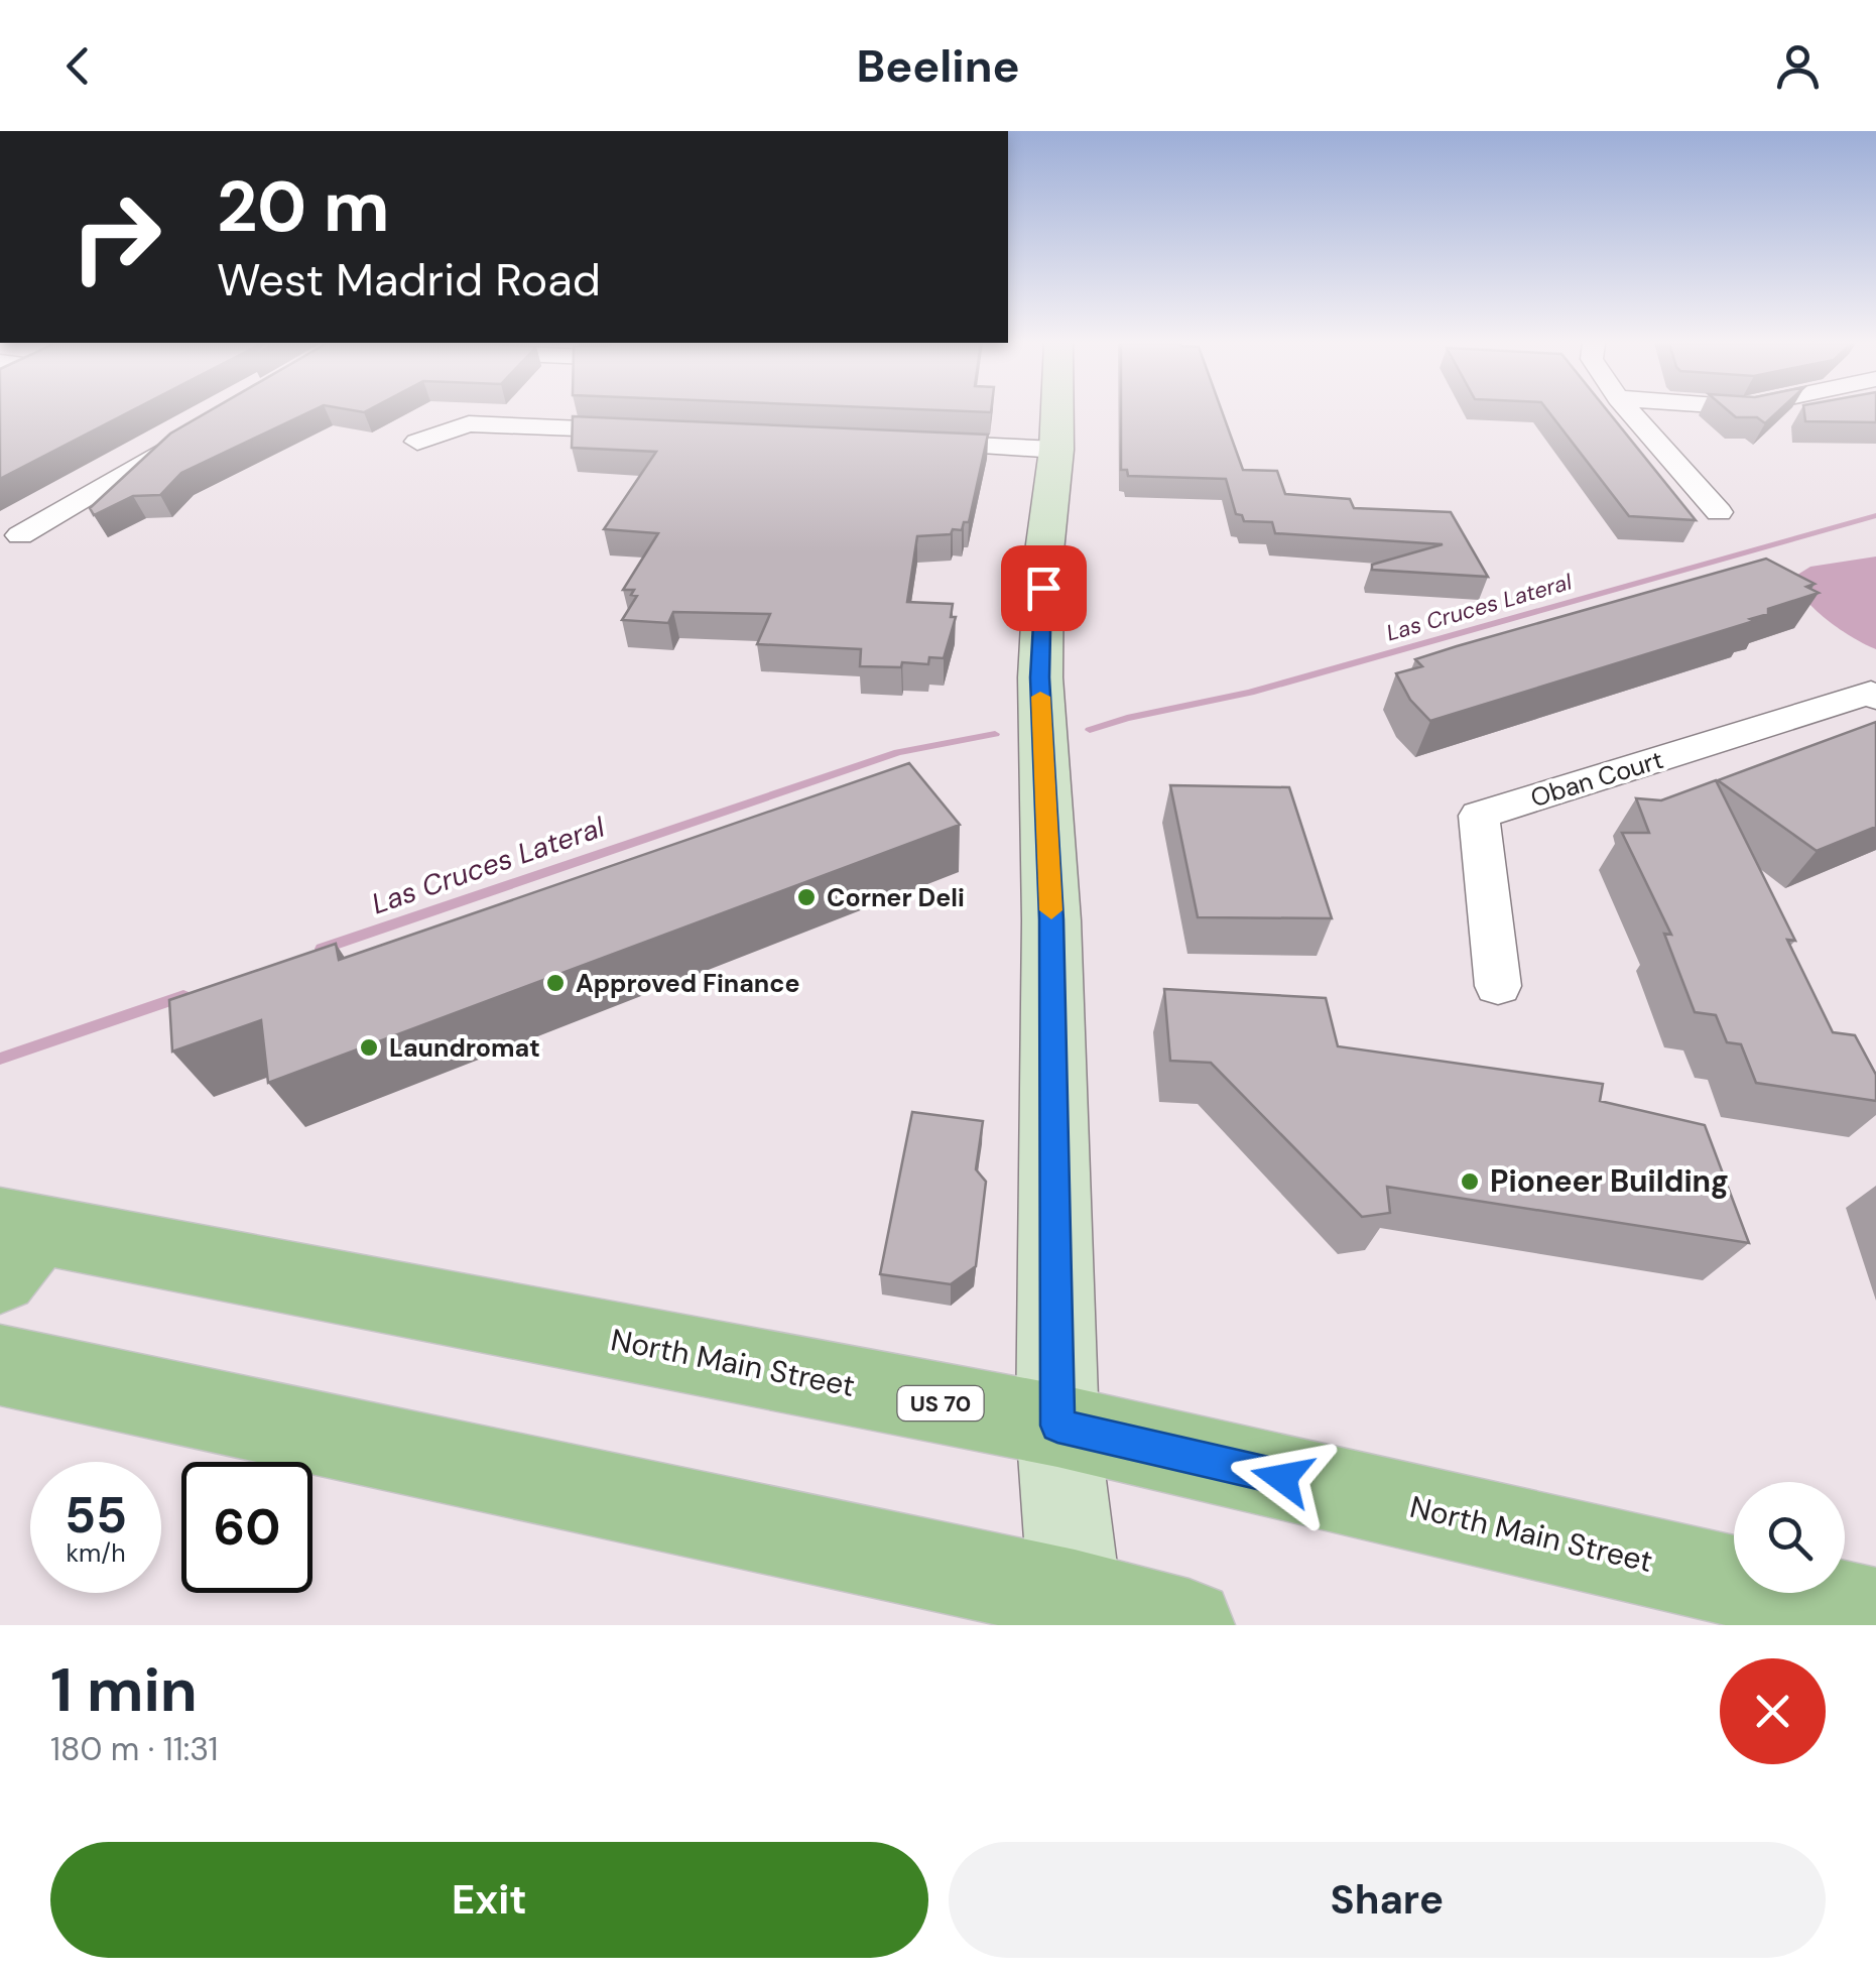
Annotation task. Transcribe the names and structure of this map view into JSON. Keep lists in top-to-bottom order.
{
  "streets": {
    "main road": ["North Main Street", "US 70"],
    "street": ["Oban Court"]
  },
  "water": ["Las Cruces Lateral"],
  "places": [
    "Corner Deli",
    "Approved Finance",
    "Laundromat",
    "Pioneer Building"
  ],
  "page": {
    "header": "Beeline",
    "turn": ["20 m", "West Madrid Road"],
    "speed": "55 km/h",
    "limit": "60",
    "heading": ["1 min", "180 m · 11:31"],
    "buttons": ["Exit", "Share"]
  }
}
